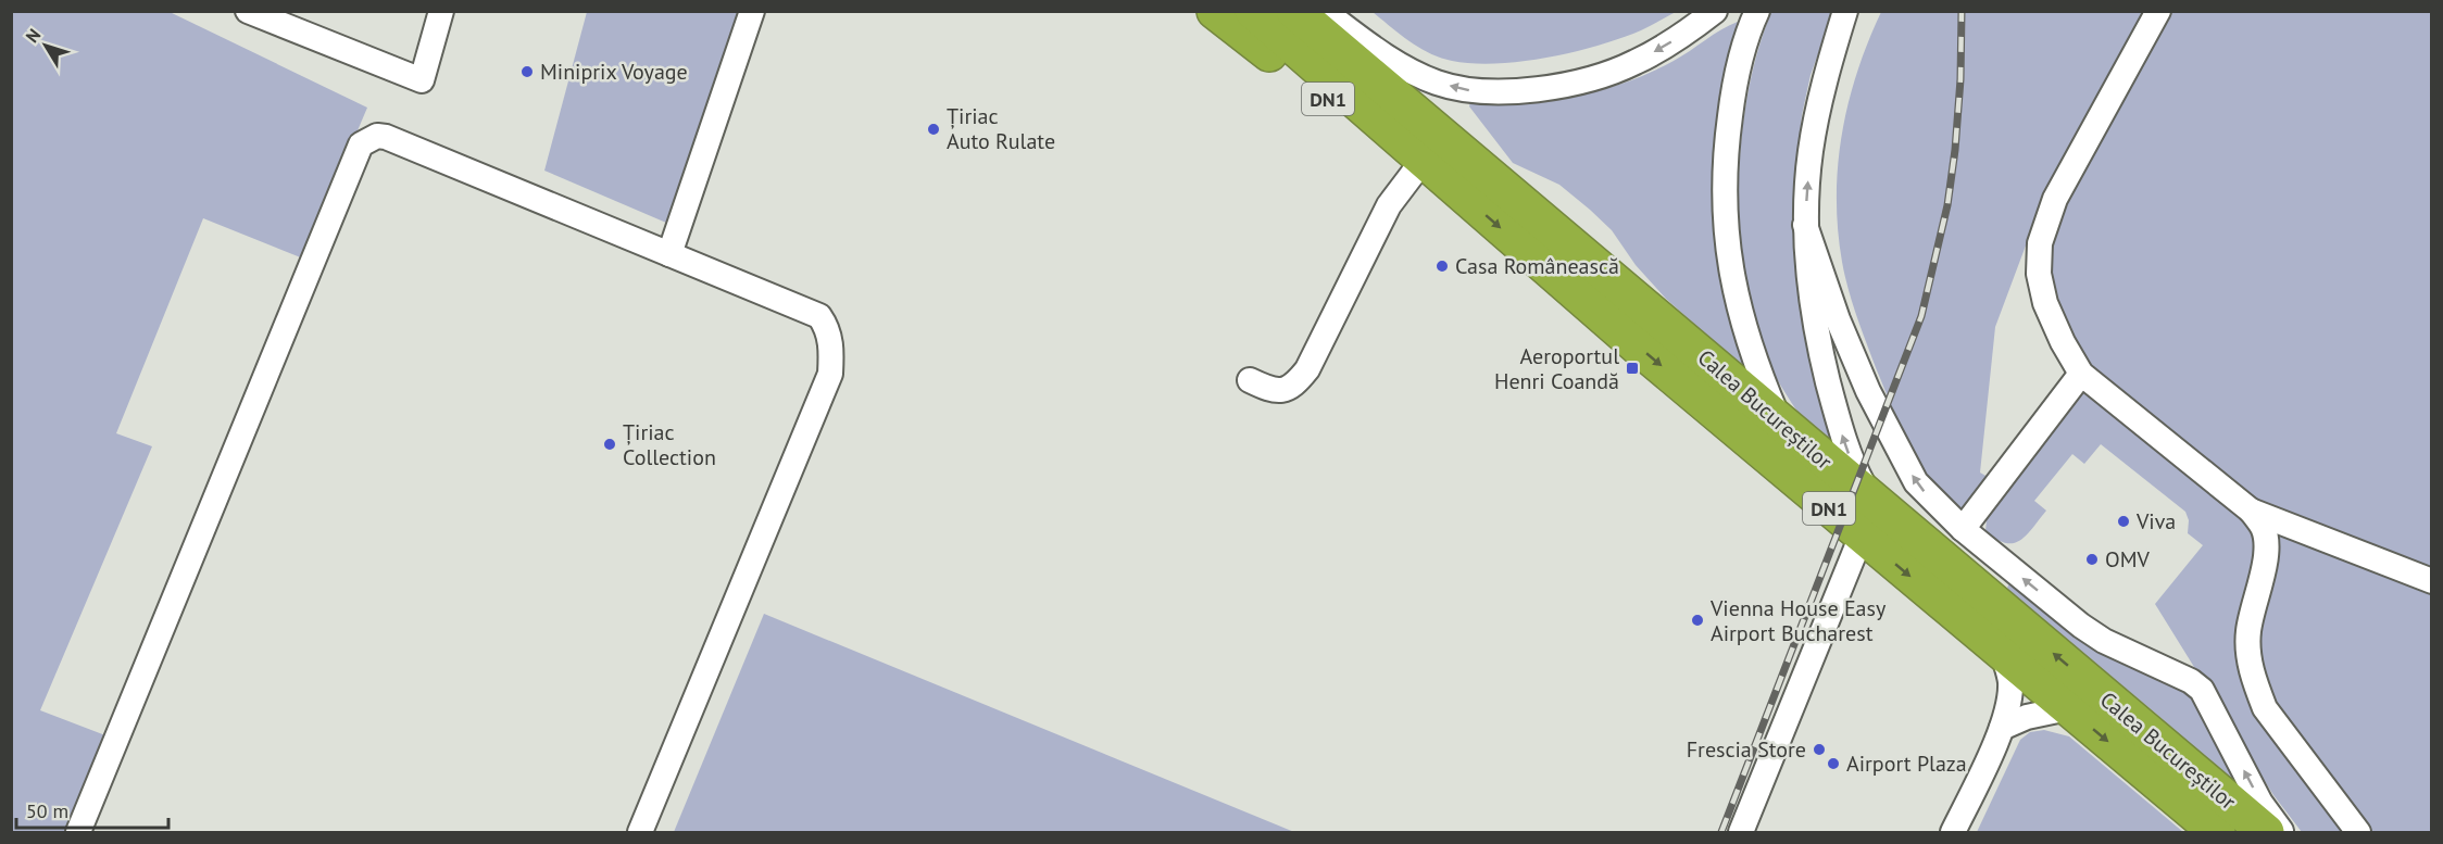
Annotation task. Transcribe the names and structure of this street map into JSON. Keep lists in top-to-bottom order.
{
  "streets": {
    "highway": ["DN1", "Calea Bucureștilor"]
  },
  "crossings": [
    ["DN1", "Calea Bucureștilor"]
  ],
  "places": {
    "other": [
      "Miniprix Voyage",
      "Țiriac Auto Rulate",
      "Casa Românească",
      "Țiriac Collection",
      "Viva",
      "OMV",
      "Vienna House Easy Airport Bucharest",
      "Frescia Store",
      "Airport Plaza"
    ],
    "transit": ["Aeroportul Henri Coandă"]
  },
  "scale_bar": "50 m",
  "north": "top left"
}
